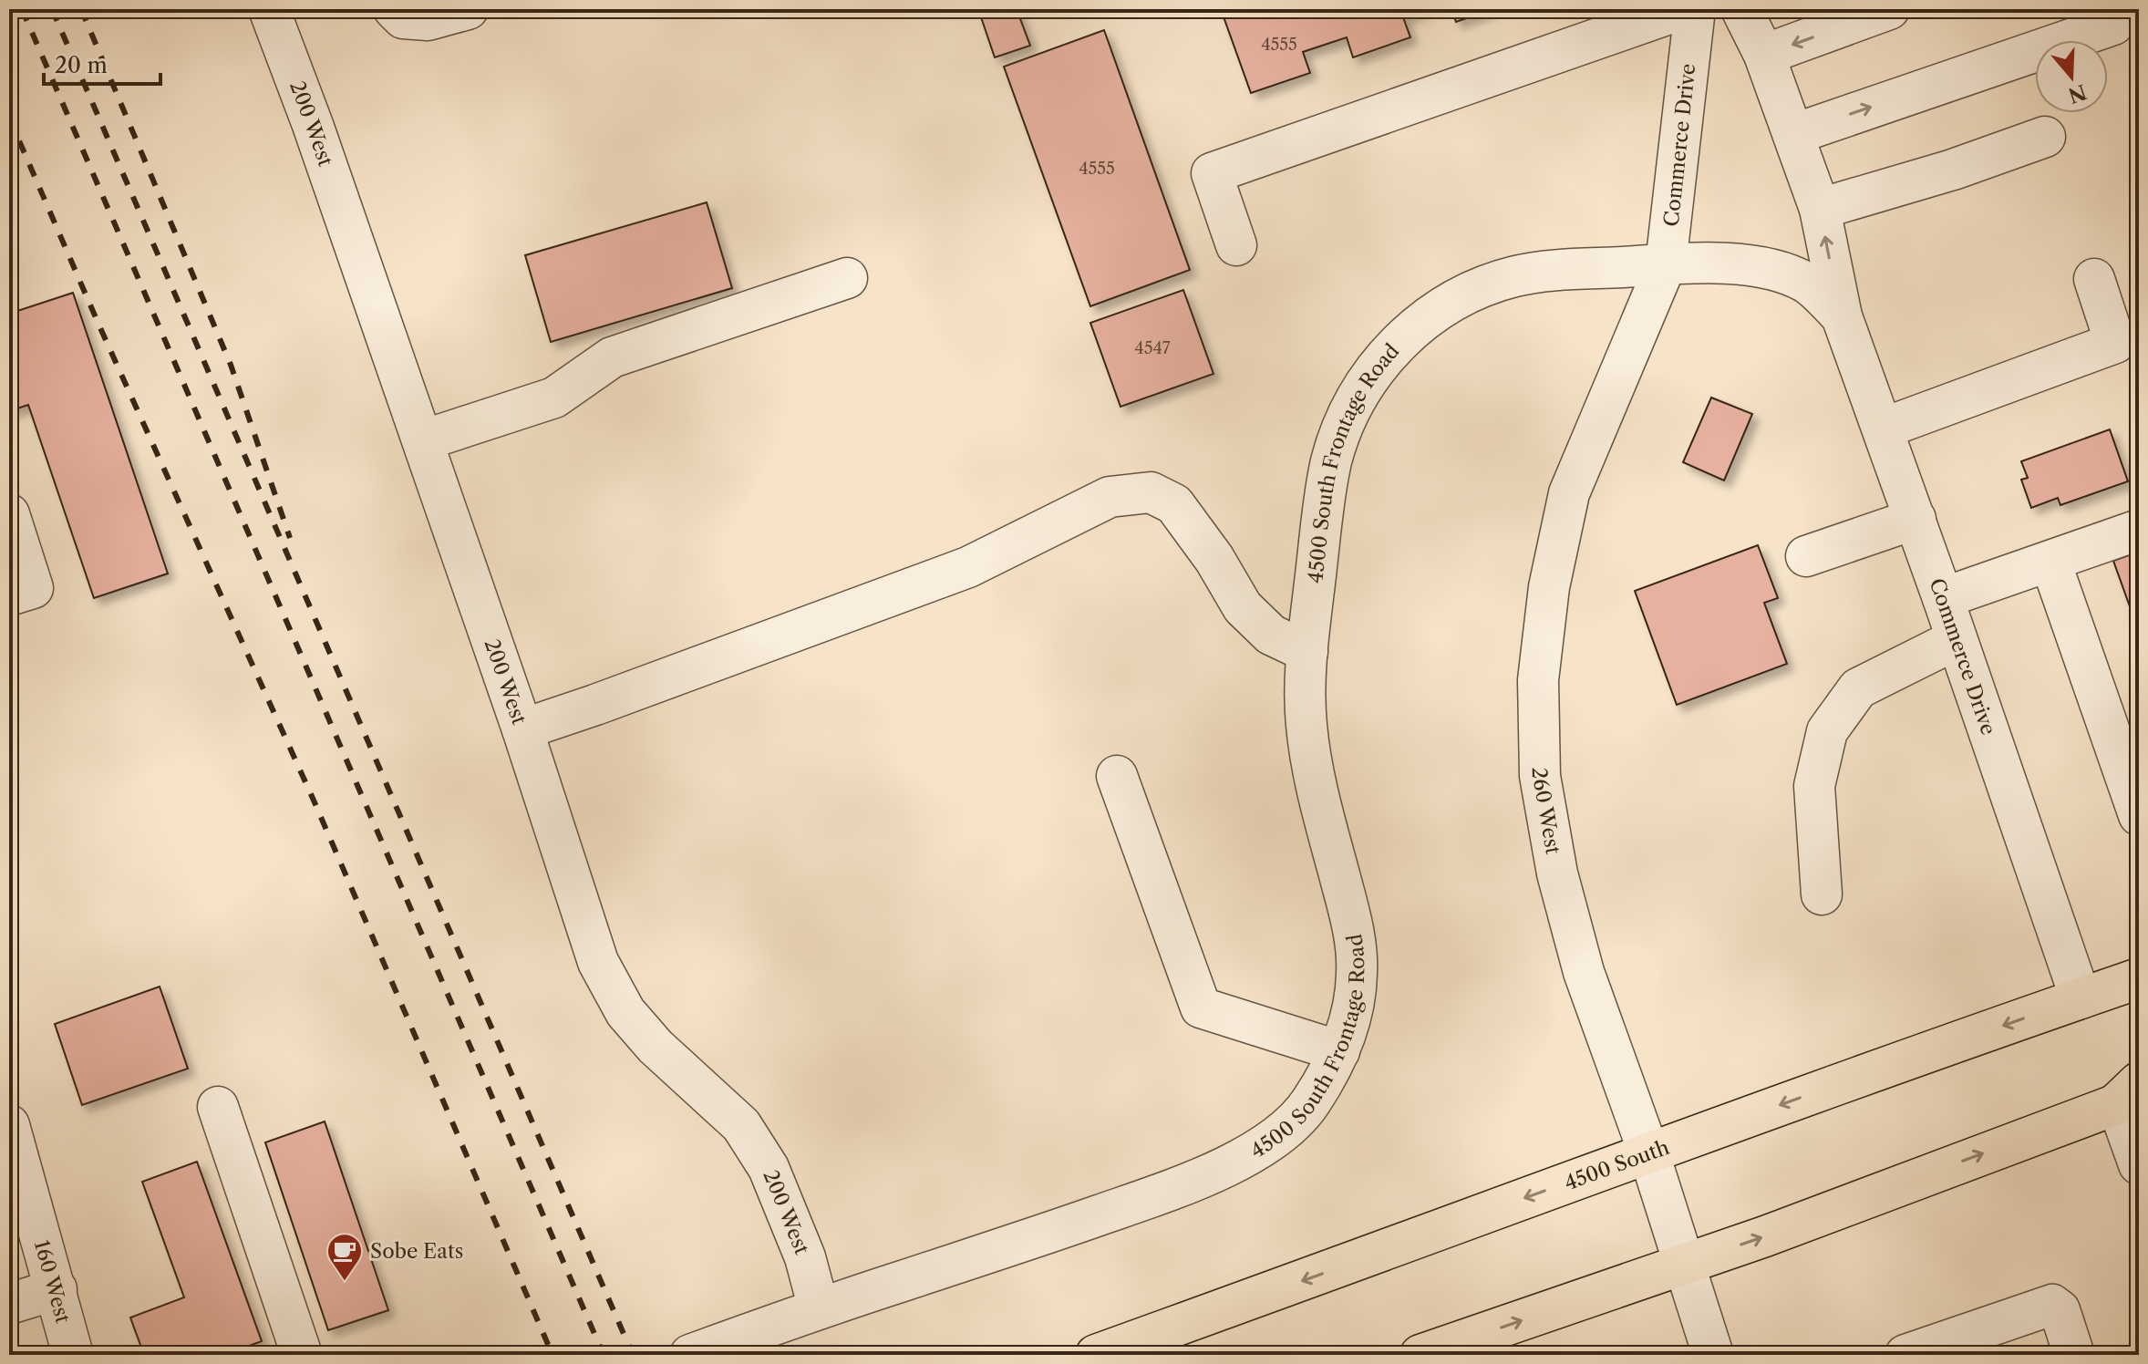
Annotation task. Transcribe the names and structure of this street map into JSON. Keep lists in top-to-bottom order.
{
  "streets": {
    "main road": ["4500 South"],
    "street": [
      "200 West",
      "Commerce Drive",
      "4500 South Frontage Road",
      "260 West",
      "160 West"
    ]
  },
  "crossings": [
    ["200 West", "4500 South Frontage Road"],
    ["Commerce Drive", "4500 South Frontage Road"],
    ["Commerce Drive", "260 West"],
    ["Commerce Drive", "4500 South"],
    ["4500 South Frontage Road", "260 West"],
    ["260 West", "4500 South"]
  ],
  "places": {
    "cafe": ["Sobe Eats"]
  },
  "house_numbers": ["4555", "4555", "4547"],
  "scale_bar": "20 m",
  "north": "bottom"
}
